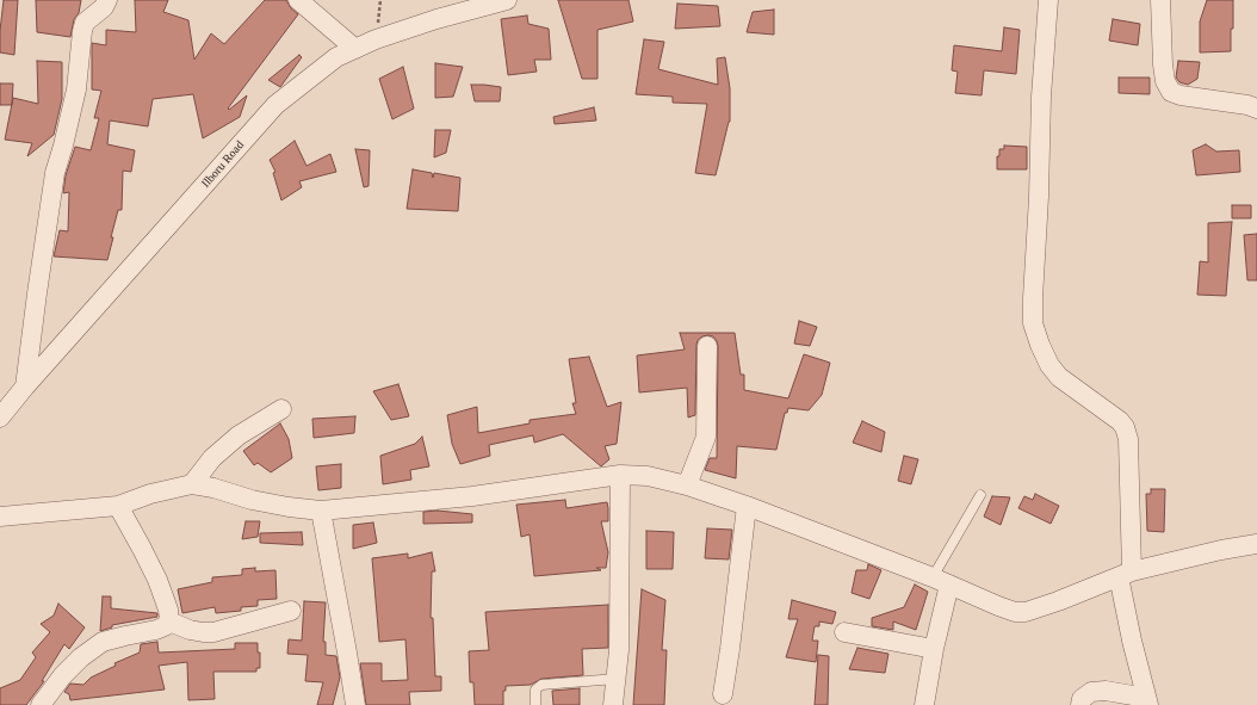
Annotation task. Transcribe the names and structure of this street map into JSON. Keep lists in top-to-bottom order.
{
  "streets": {
    "street": ["Ilboru Road"]
  }
}
